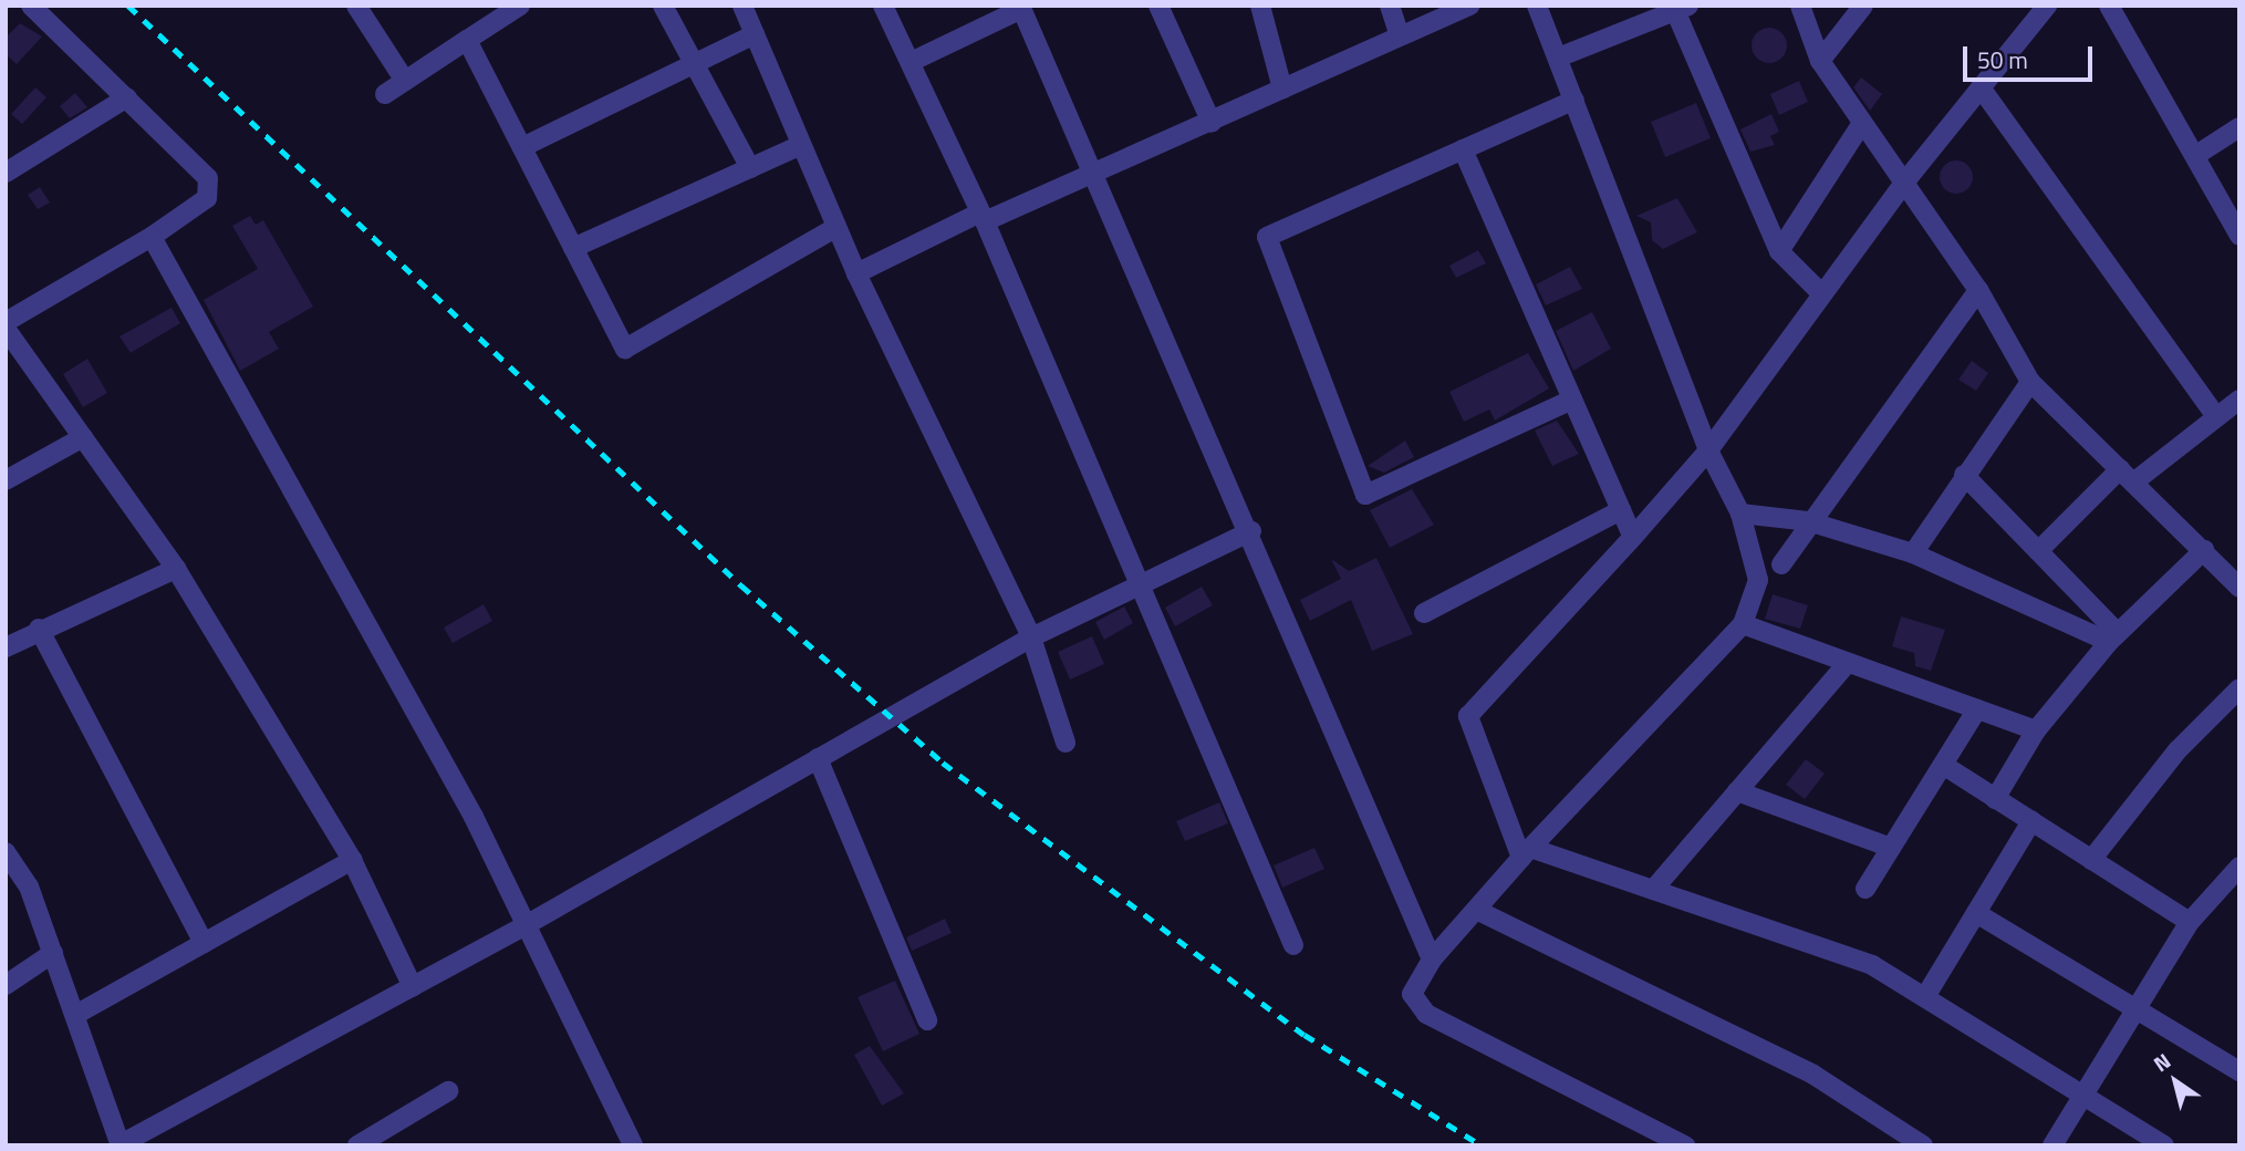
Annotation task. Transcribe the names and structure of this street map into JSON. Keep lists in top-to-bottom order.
{
  "scale_bar": "50 m",
  "north": "top left"
}
